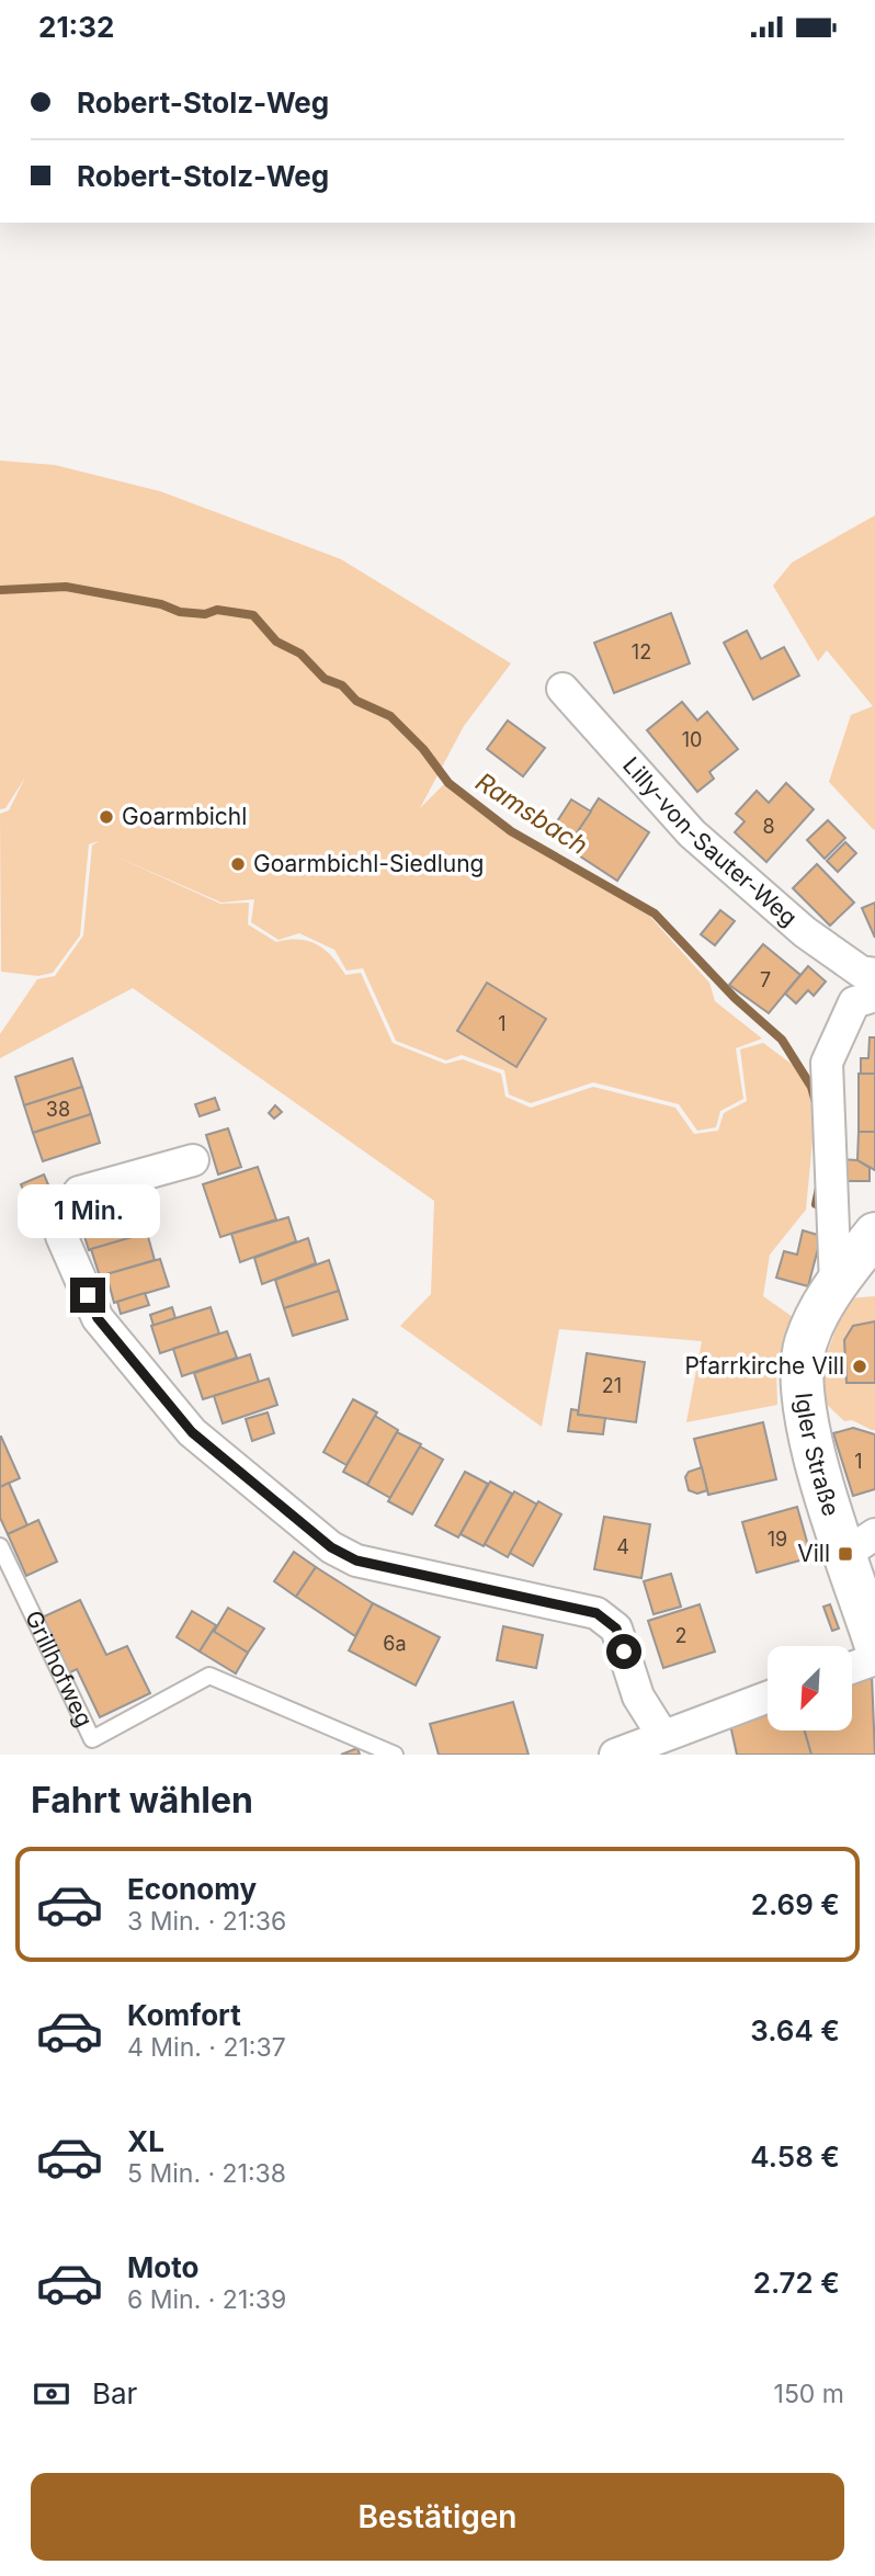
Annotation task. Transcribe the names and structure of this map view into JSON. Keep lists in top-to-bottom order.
{
  "streets": {
    "main road": ["Igler Straße"],
    "street": ["Lilly-von-Sauter-Weg"],
    "lane": ["Grillhofweg"]
  },
  "water": ["Ramsbach"],
  "places": {
    "other": ["Goarmbichl", "Goarmbichl-Siedlung", "Pfarrkirche Vill"],
    "transit": ["Vill"]
  },
  "house_numbers": [
    "12",
    "10",
    "8",
    "7",
    "1",
    "38",
    "21",
    "1",
    "19",
    "4",
    "2",
    "6a"
  ],
  "north": "bottom left",
  "page": {
    "status": "21:32",
    "banner": ["Robert-Stolz-Weg", "Robert-Stolz-Weg"],
    "bubble": "1 Min.",
    "heading": "Fahrt wählen",
    "list": [
      {
        "name": "Economy",
        "note": "3 Min. · 21:36",
        "value": "2.69 €"
      },
      {
        "name": "Komfort",
        "note": "4 Min. · 21:37",
        "value": "3.64 €"
      },
      {
        "name": "XL",
        "note": "5 Min. · 21:38",
        "value": "4.58 €"
      },
      {
        "name": "Moto",
        "note": "6 Min. · 21:39",
        "value": "2.72 €"
      }
    ],
    "pay": ["Bar", "150 m"],
    "buttons": "Bestätigen"
  }
}
